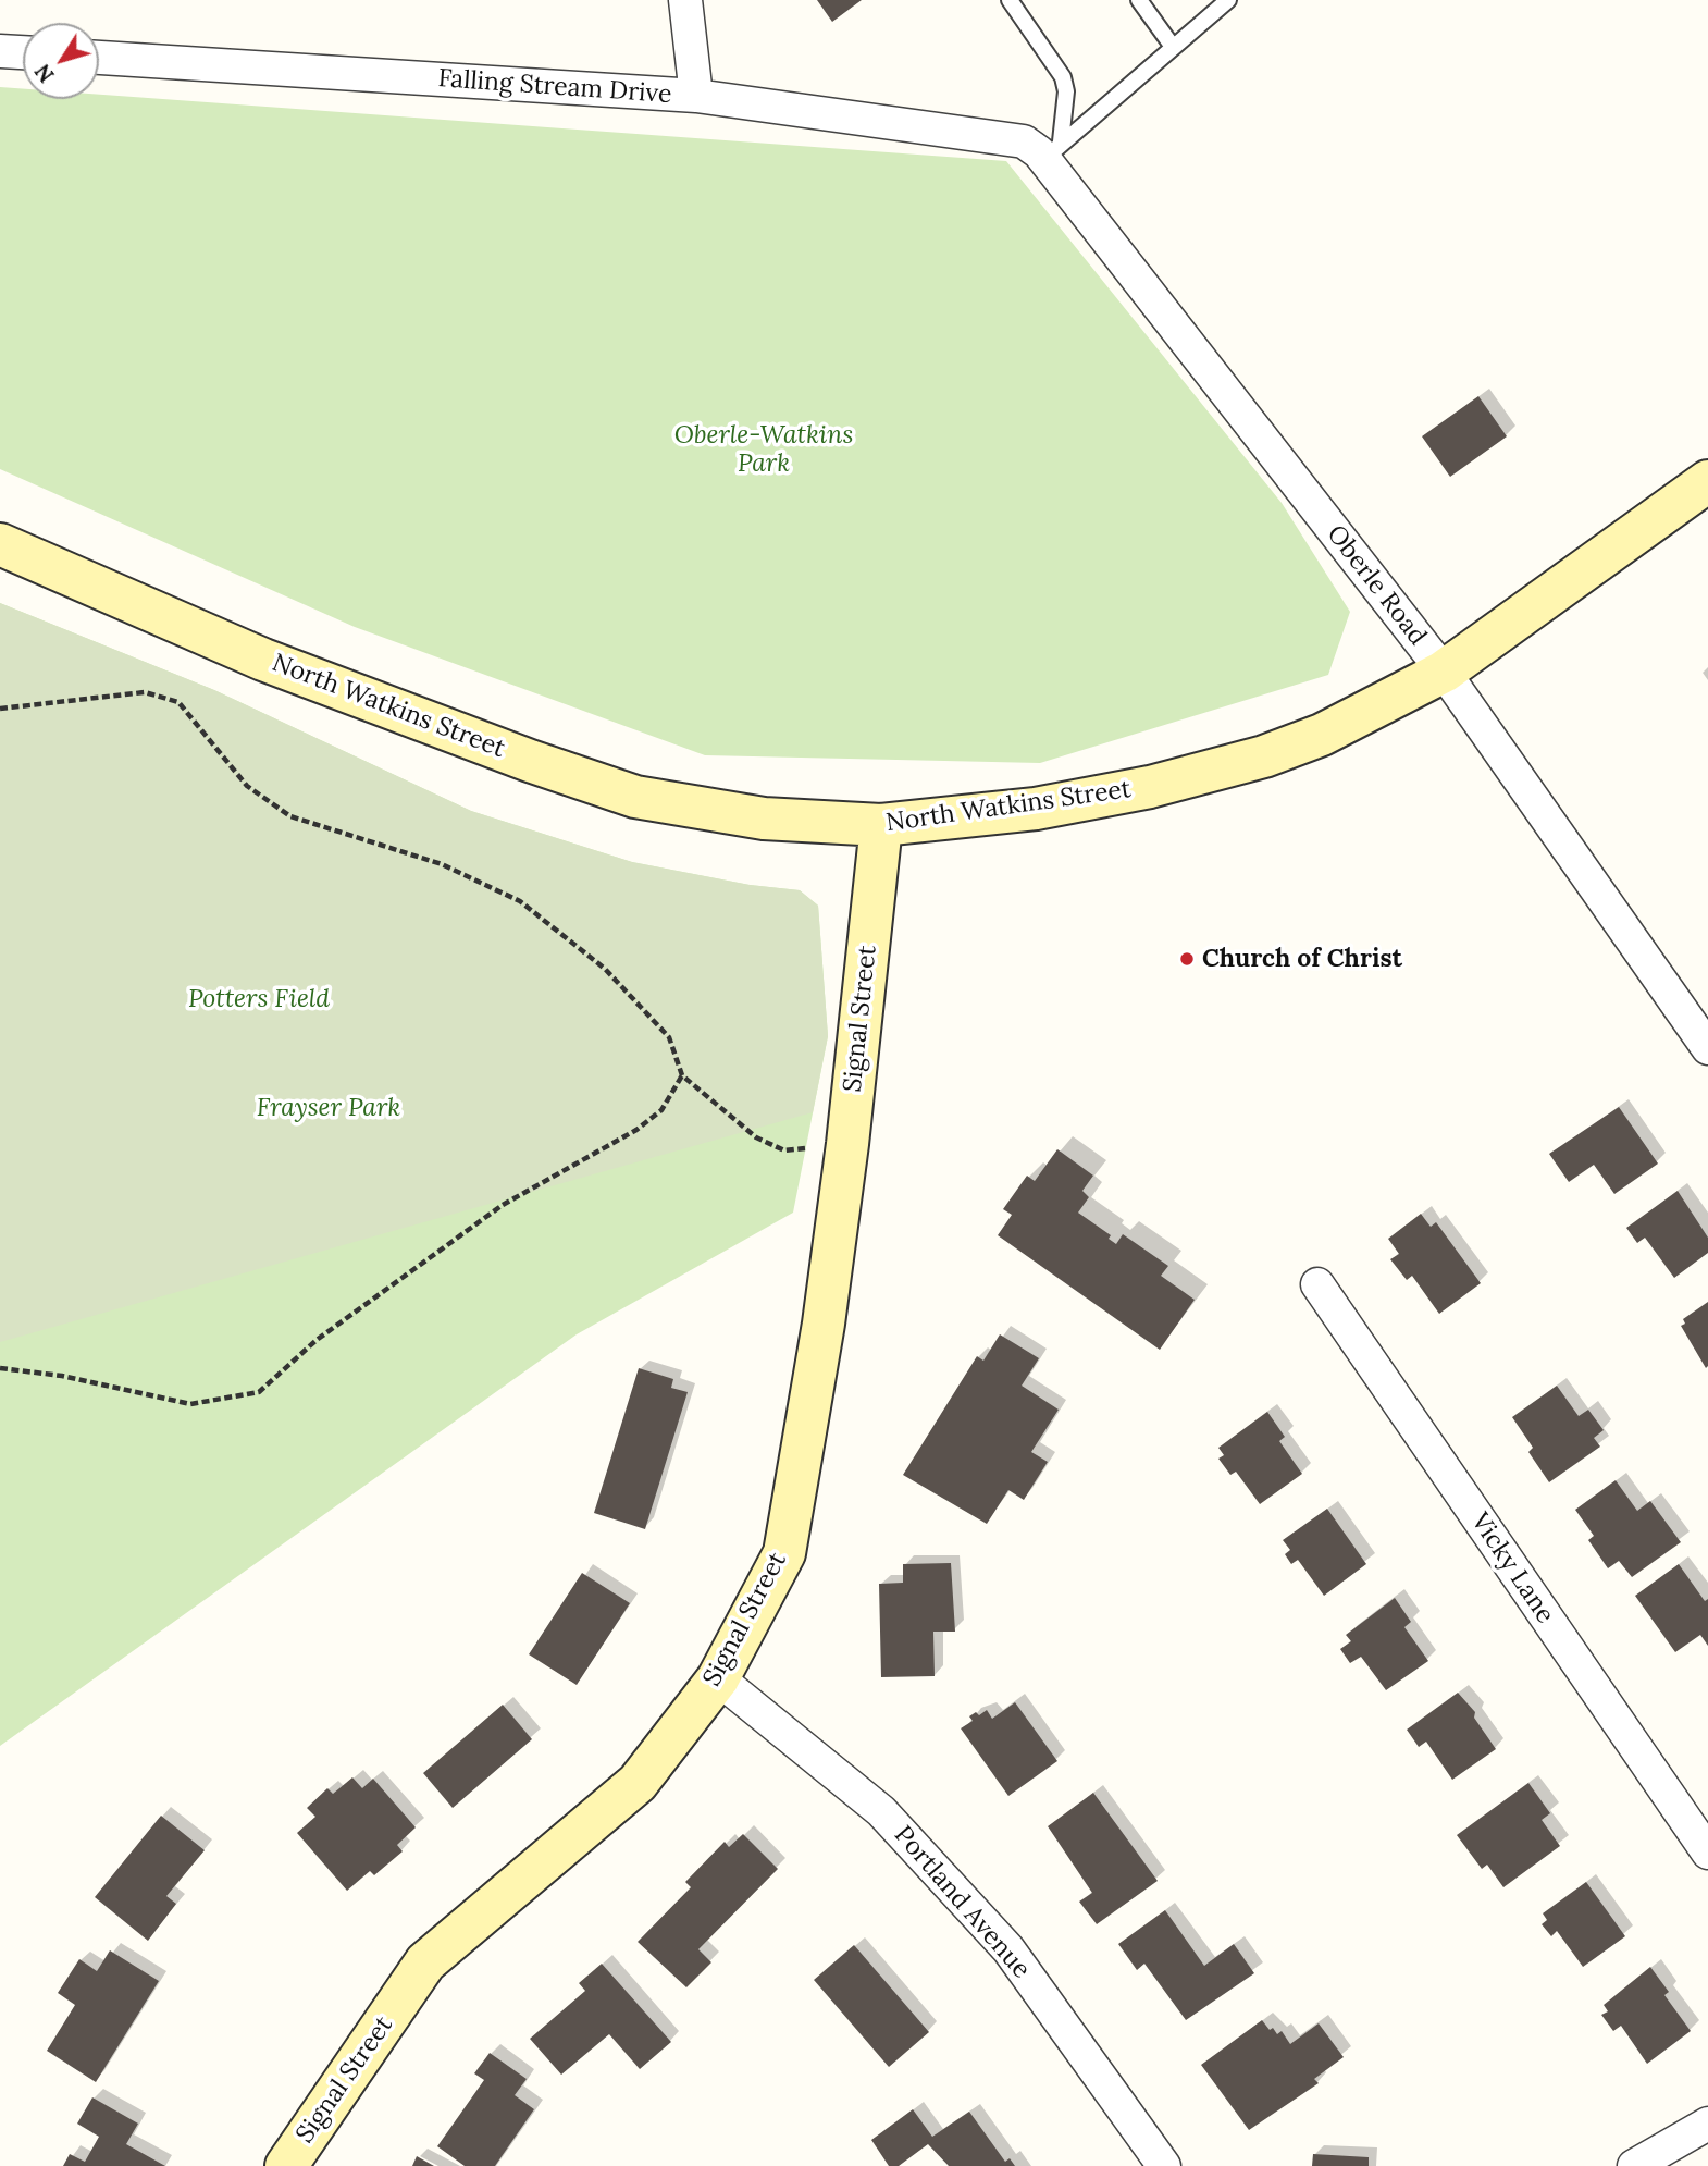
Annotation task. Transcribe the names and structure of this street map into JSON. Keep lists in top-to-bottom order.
{
  "streets": {
    "main road": ["North Watkins Street", "Signal Street"],
    "street": [
      "Falling Stream Drive",
      "Oberle Road",
      "Vicky Lane",
      "Portland Avenue"
    ]
  },
  "crossings": [
    ["Falling Stream Drive", "Oberle Road"],
    ["Oberle Road", "North Watkins Street"],
    ["North Watkins Street", "Signal Street"],
    ["Signal Street", "Portland Avenue"]
  ],
  "parks": ["Oberle-Watkins Park", "Potters Field", "Frayser Park"],
  "places": ["Church of Christ"],
  "north": "bottom left"
}
